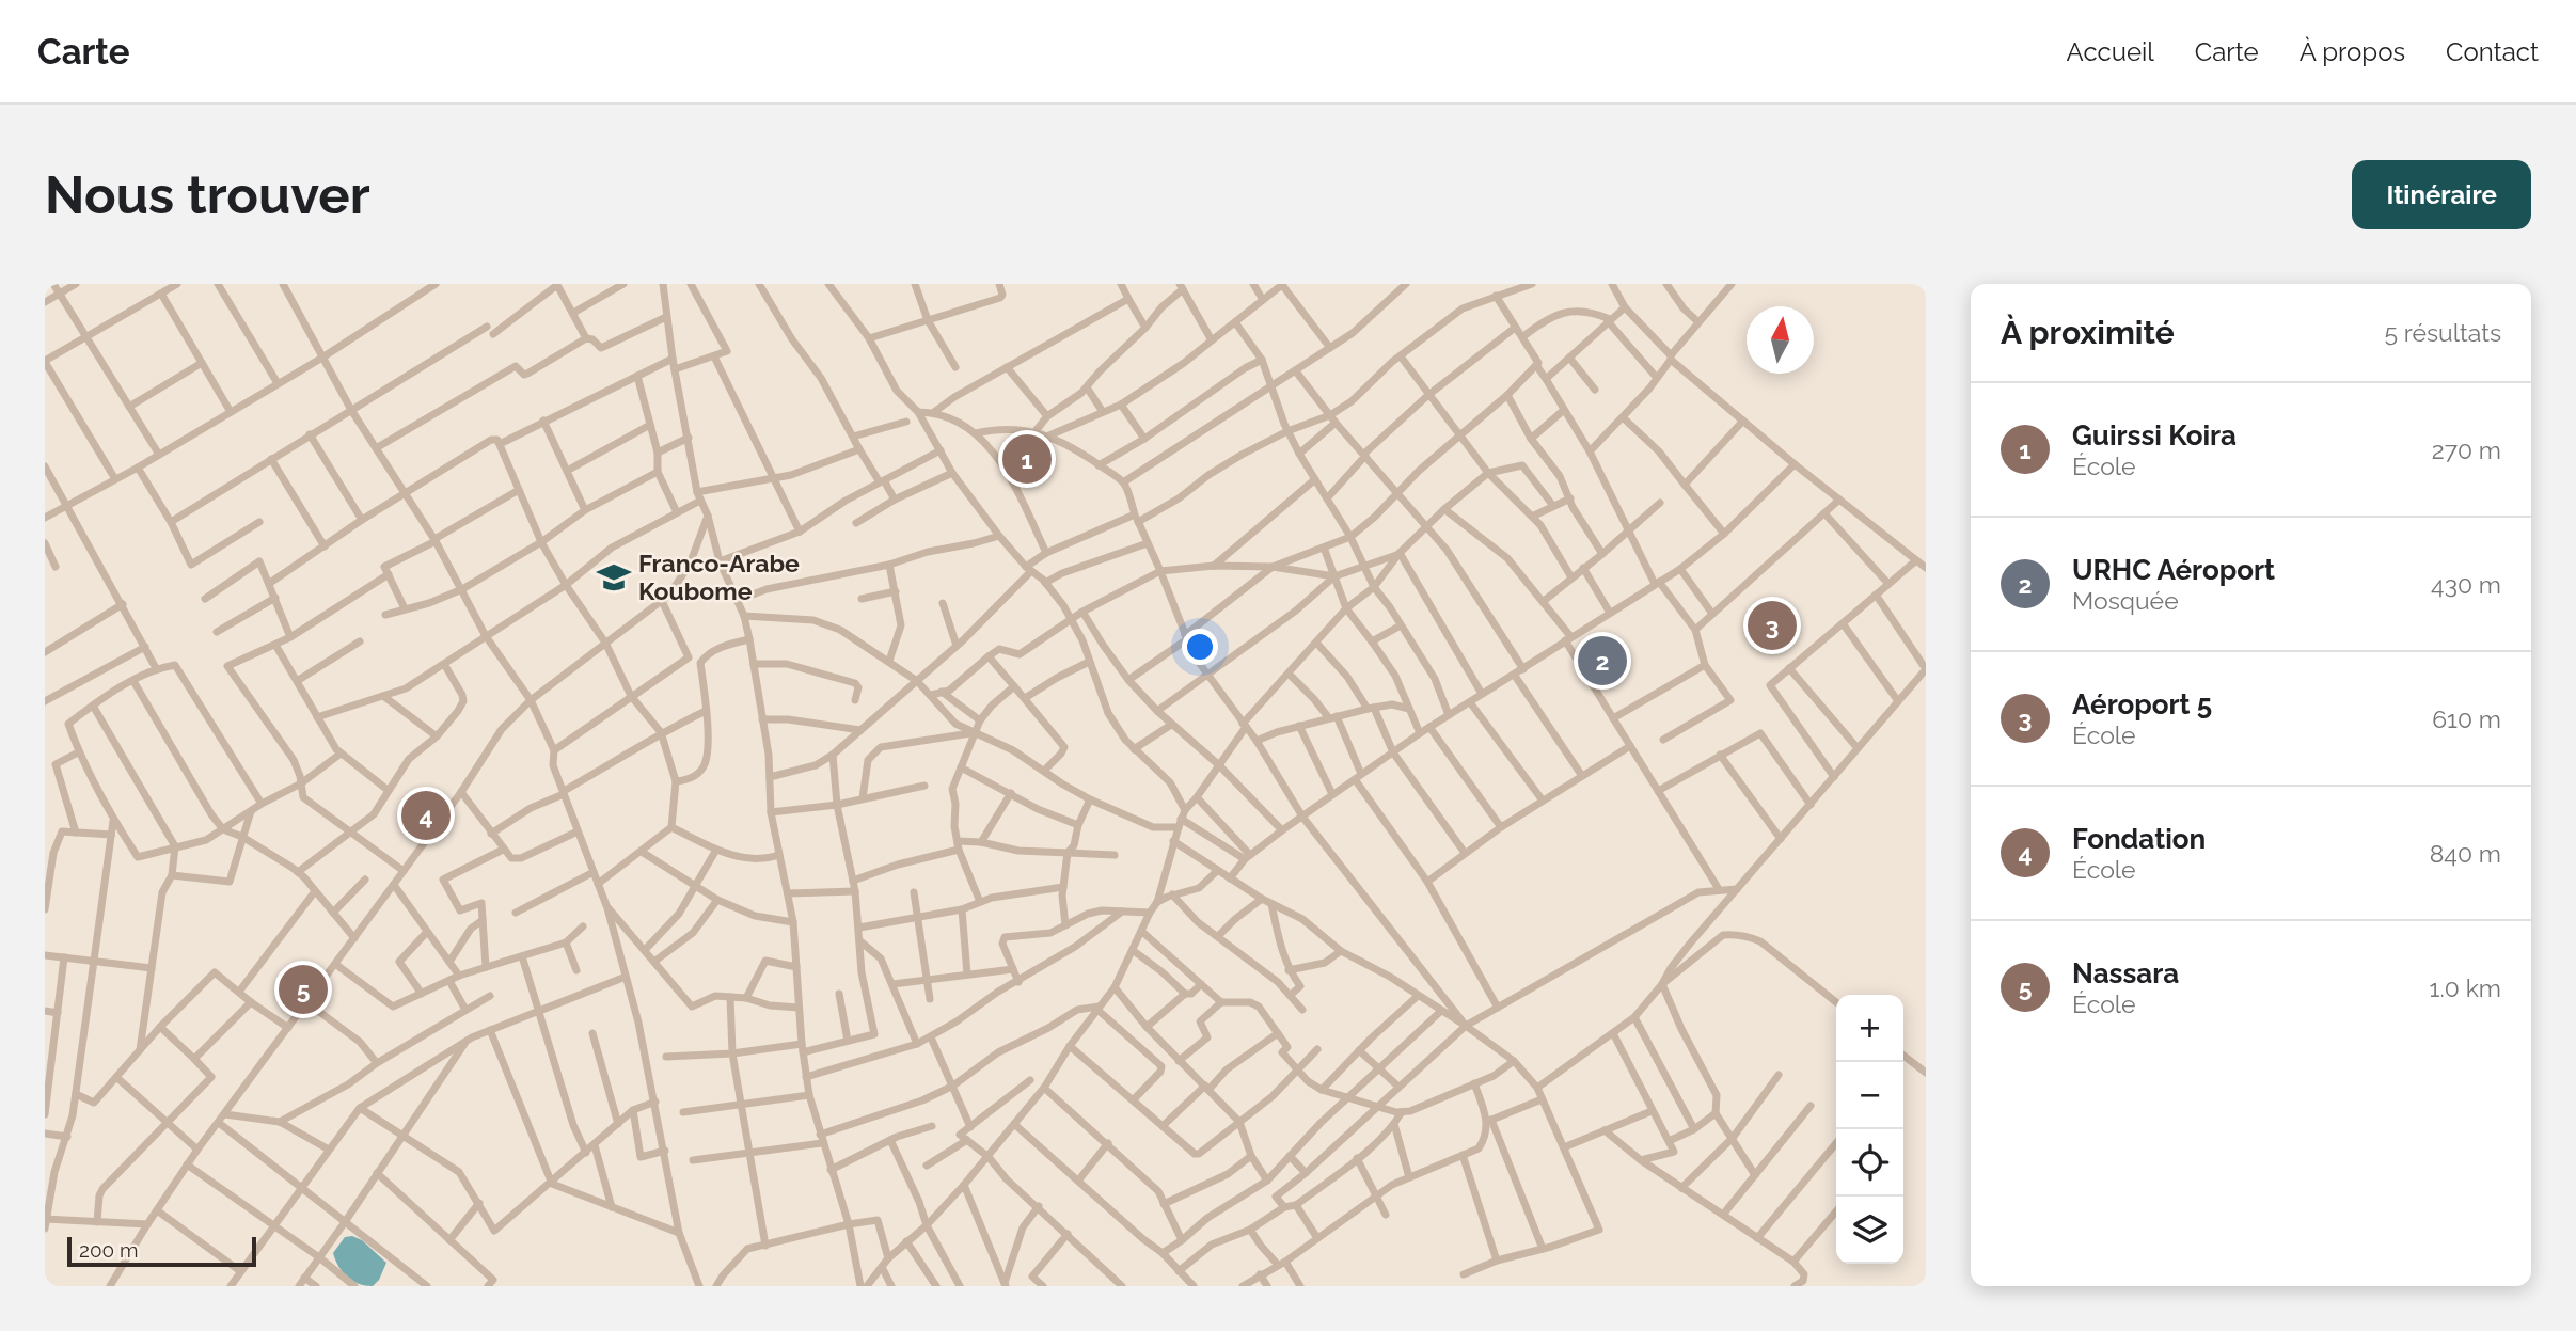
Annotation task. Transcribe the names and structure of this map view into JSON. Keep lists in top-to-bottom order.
{
  "places": {
    "school or university": ["Franco-Arabe Koubome"]
  },
  "scale_bar": "200 m",
  "north": "top",
  "page": {
    "header": "Carte",
    "nav": [
      "Accueil",
      "Carte",
      "À propos",
      "Contact"
    ],
    "buttons": "Itinéraire",
    "title": "Nous trouver",
    "heading": ["À proximité", "5 résultats"],
    "list": [
      {
        "mark": "1",
        "name": "Guirssi Koira",
        "note": "École",
        "value": "270 m"
      },
      {
        "mark": "2",
        "name": "URHC Aéroport",
        "note": "Mosquée",
        "value": "430 m"
      },
      {
        "mark": "3",
        "name": "Aéroport 5",
        "note": "École",
        "value": "610 m"
      },
      {
        "mark": "4",
        "name": "Fondation",
        "note": "École",
        "value": "840 m"
      },
      {
        "mark": "5",
        "name": "Nassara",
        "note": "École",
        "value": "1.0 km"
      }
    ],
    "pins": [
      "1",
      "3",
      "2",
      "4",
      "5"
    ],
    "map_buttons": ["+", "−"],
    "scale": "200 m"
  }
}
